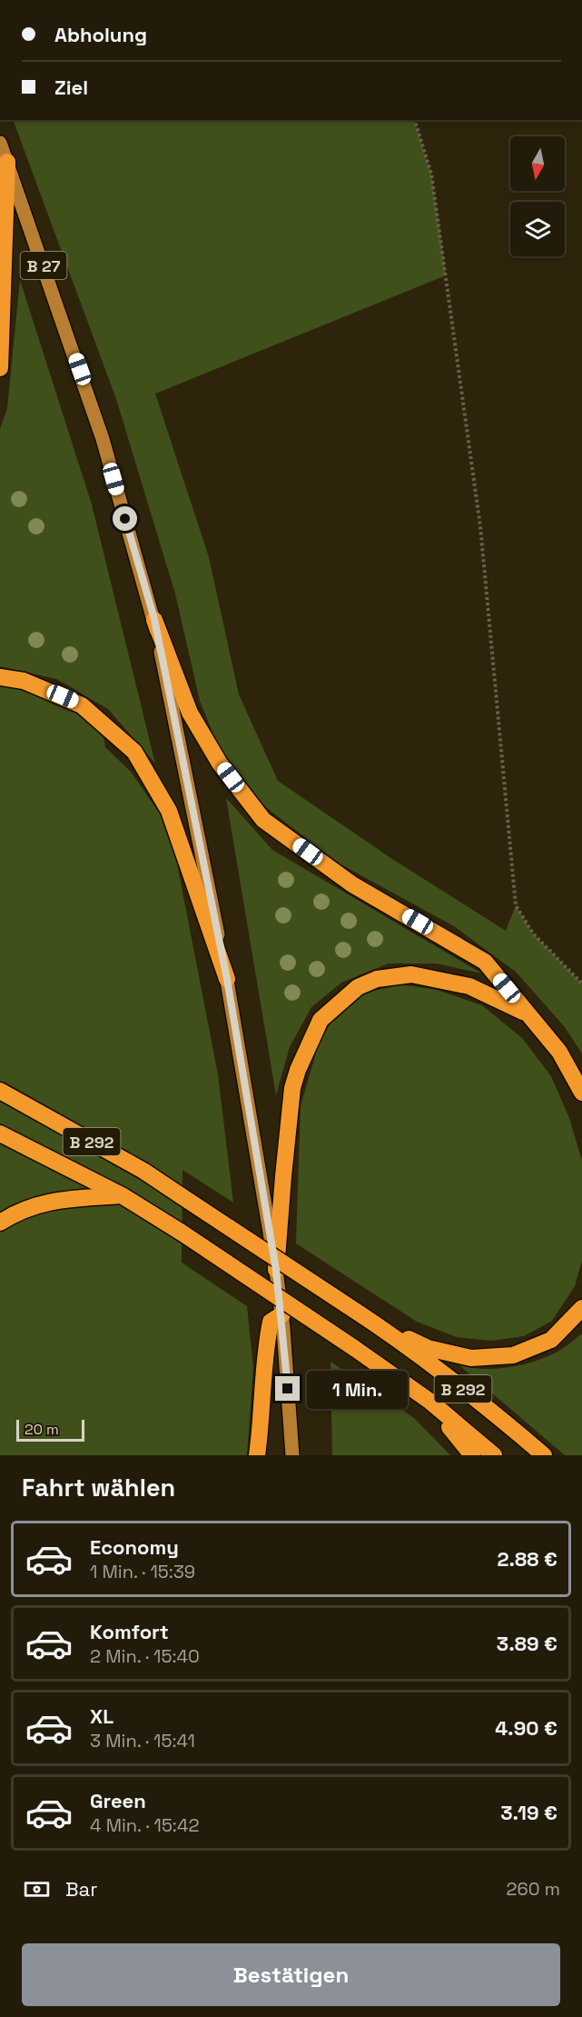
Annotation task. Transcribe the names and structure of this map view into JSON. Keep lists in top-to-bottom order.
{
  "streets": {
    "highway": ["B 292"],
    "main road": ["B 27"]
  },
  "scale_bar": "20 m",
  "north": "bottom",
  "page": {
    "banner": ["Abholung", "Ziel"],
    "bubble": "1 Min.",
    "scale": "20 m",
    "heading": "Fahrt wählen",
    "list": [
      {
        "name": "Economy",
        "note": "1 Min. · 15:39",
        "value": "2.88 €"
      },
      {
        "name": "Komfort",
        "note": "2 Min. · 15:40",
        "value": "3.89 €"
      },
      {
        "name": "XL",
        "note": "3 Min. · 15:41",
        "value": "4.90 €"
      },
      {
        "name": "Green",
        "note": "4 Min. · 15:42",
        "value": "3.19 €"
      }
    ],
    "pay": ["Bar", "260 m"],
    "buttons": "Bestätigen"
  }
}
